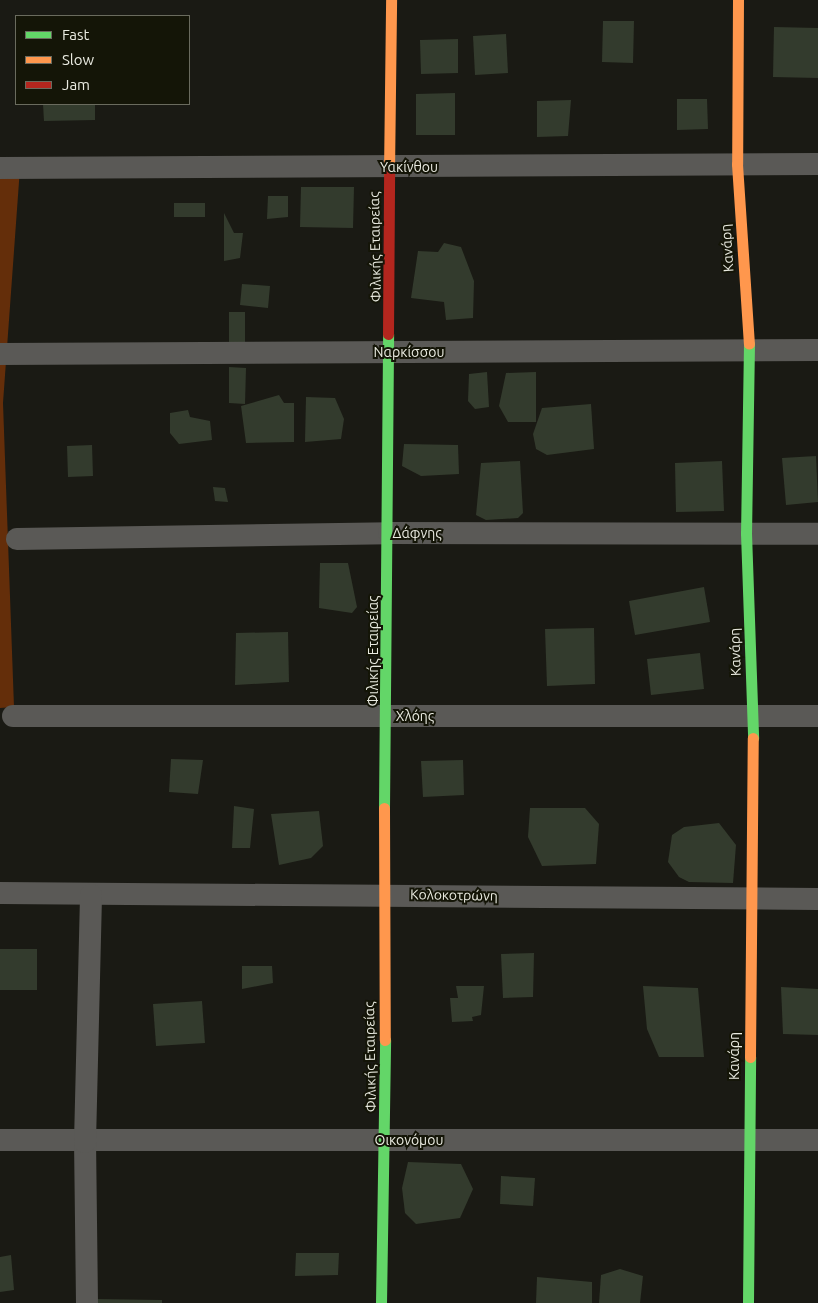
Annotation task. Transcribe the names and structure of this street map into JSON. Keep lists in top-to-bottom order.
{
  "streets": {
    "street": [
      "Υακίνθου",
      "Φιλικής Εταιρείας",
      "Κανάρη",
      "Ναρκίσσου",
      "Δάφνης",
      "Χλόης",
      "Κολοκοτρώνη",
      "Οικονόμου"
    ]
  },
  "crossings": [
    ["Υακίνθου", "Φιλικής Εταιρείας"],
    ["Υακίνθου", "Κανάρη"],
    ["Φιλικής Εταιρείας", "Ναρκίσσου"],
    ["Φιλικής Εταιρείας", "Δάφνης"],
    ["Φιλικής Εταιρείας", "Χλόης"],
    ["Φιλικής Εταιρείας", "Κολοκοτρώνη"],
    ["Φιλικής Εταιρείας", "Οικονόμου"],
    ["Κανάρη", "Ναρκίσσου"],
    ["Κανάρη", "Δάφνης"],
    ["Κανάρη", "Χλόης"],
    ["Κανάρη", "Κολοκοτρώνη"],
    ["Κανάρη", "Οικονόμου"]
  ],
  "legend": ["Fast", "Slow", "Jam"]
}
